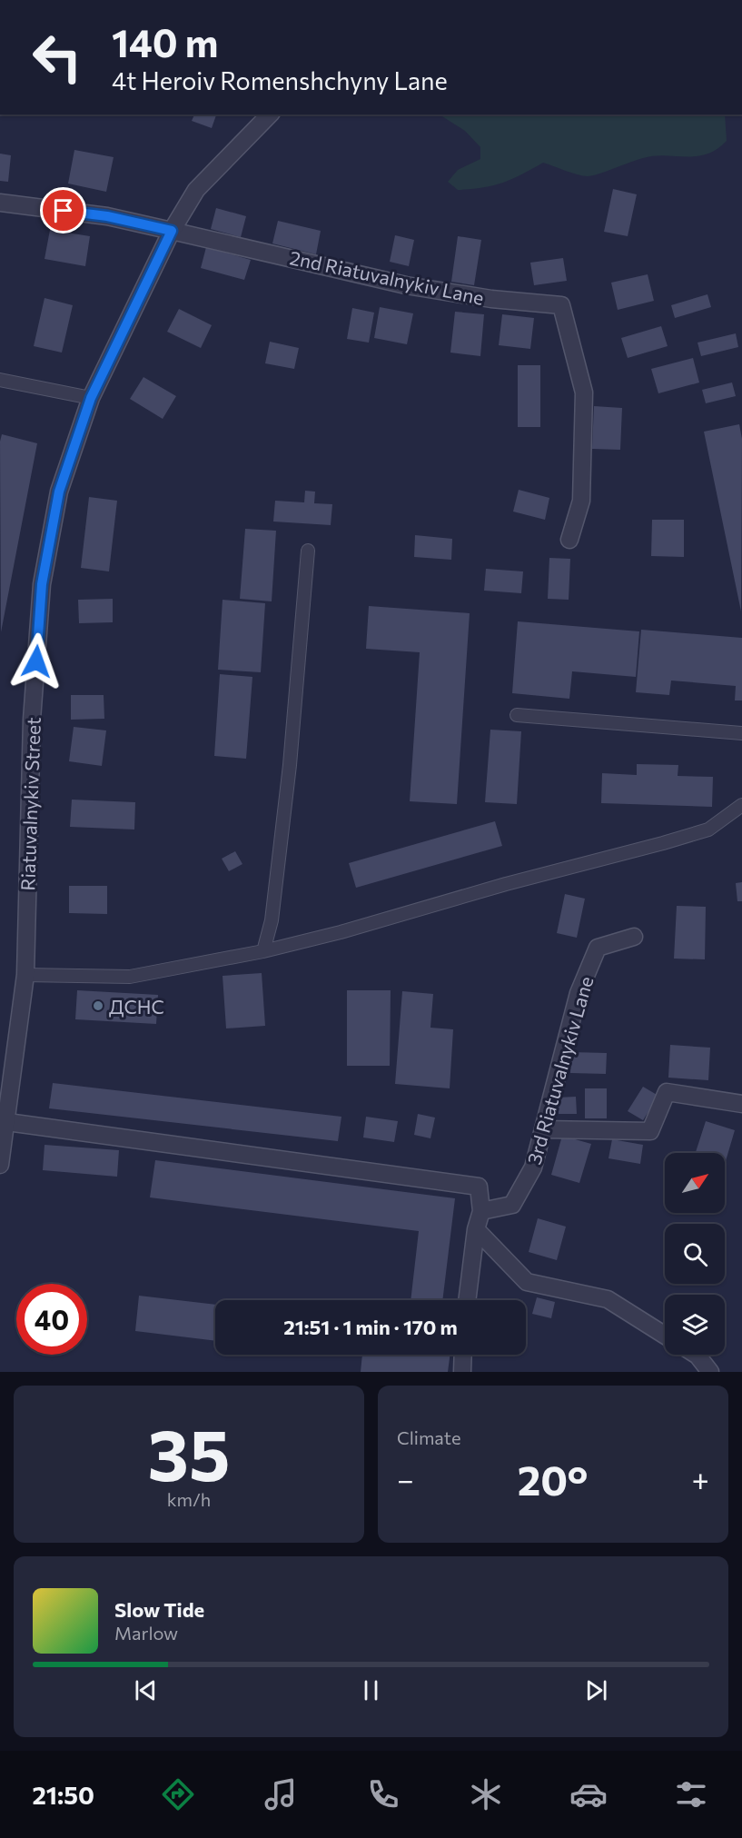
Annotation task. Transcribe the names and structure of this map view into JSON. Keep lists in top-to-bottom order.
{
  "streets": {
    "street": ["2nd Riatuvalnykiv Lane", "Riatuvalnykiv Street", "3rd Riatuvalnykiv Lane"]
  },
  "crossings": [
    ["2nd Riatuvalnykiv Lane", "Riatuvalnykiv Street"]
  ],
  "places": ["ДСНС"],
  "north": "top right",
  "page": {
    "turn": ["140 m", "4t Heroiv Romenshchyny Lane"],
    "limit": "40",
    "trip": "21:51 · 1 min · 170 m",
    "tile": [
      ["35", "km/h"],
      "Climate"
    ],
    "heat": ["−", "20°", "+"],
    "song": ["Slow Tide", "Marlow"],
    "tabs": "21:50"
  }
}
